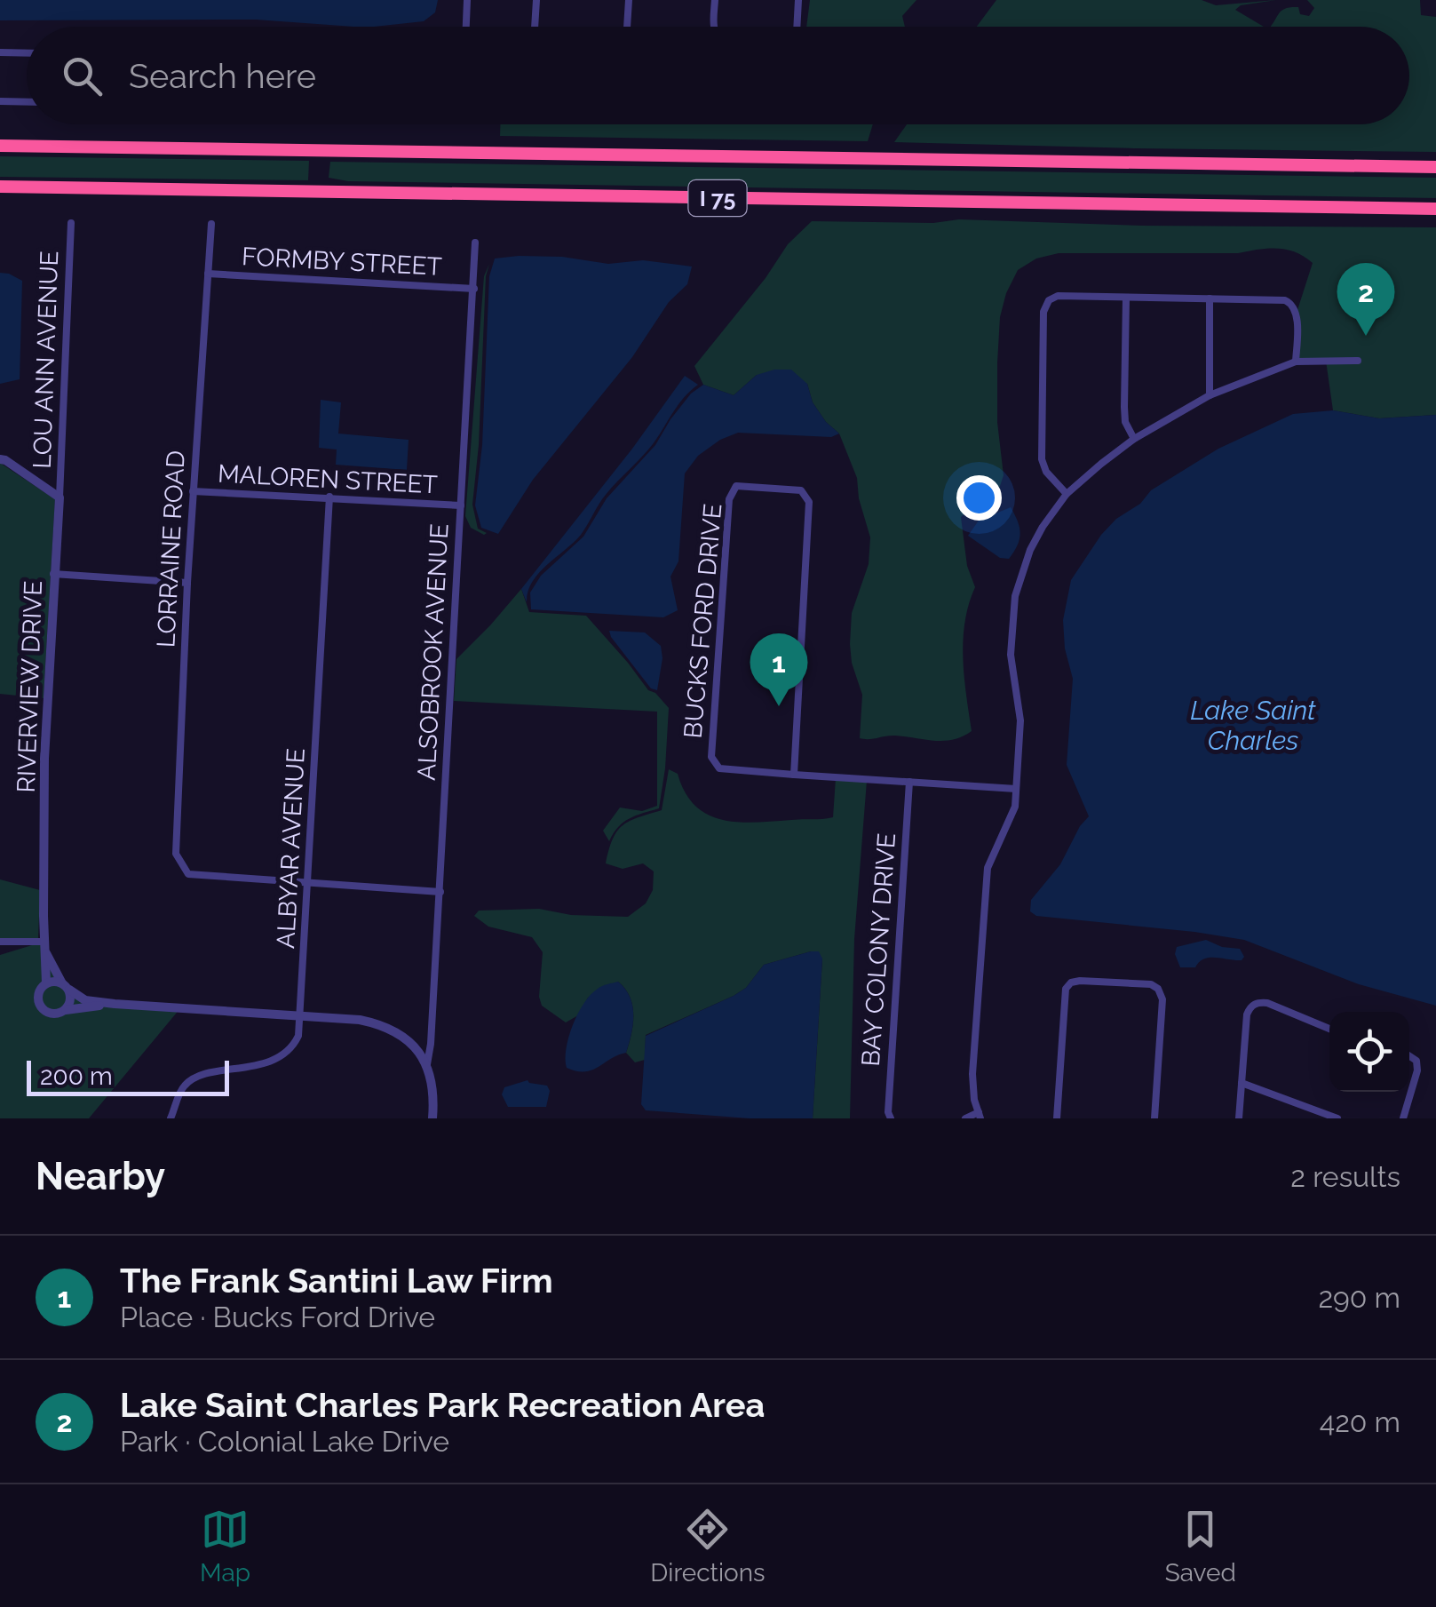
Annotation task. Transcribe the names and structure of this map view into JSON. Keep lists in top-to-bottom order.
{
  "streets": {
    "highway": ["I 75"],
    "street": [
      "FORMBY STREET",
      "LOU ANN AVENUE",
      "MALOREN STREET",
      "LORRAINE ROAD",
      "BUCKS FORD DRIVE",
      "ALSOBROOK AVENUE",
      "RIVERVIEW DRIVE",
      "ALBYAR AVENUE",
      "BAY COLONY DRIVE"
    ]
  },
  "crossings": [
    ["FORMBY STREET", "LORRAINE ROAD"],
    ["FORMBY STREET", "ALSOBROOK AVENUE"],
    ["LOU ANN AVENUE", "RIVERVIEW DRIVE"],
    ["MALOREN STREET", "LORRAINE ROAD"],
    ["MALOREN STREET", "ALSOBROOK AVENUE"],
    ["MALOREN STREET", "ALBYAR AVENUE"],
    ["LORRAINE ROAD", "ALBYAR AVENUE"],
    ["BUCKS FORD DRIVE", "BAY COLONY DRIVE"]
  ],
  "water": ["Lake Saint Charles"],
  "scale_bar": "200 m",
  "page": {
    "search": "Search here",
    "pins": ["2", "1"],
    "scale": "200 m",
    "heading": ["Nearby", "2 results"],
    "list": [
      {
        "mark": "1",
        "name": "The Frank Santini Law Firm",
        "note": "Place · Bucks Ford Drive",
        "value": "290 m"
      },
      {
        "mark": "2",
        "name": "Lake Saint Charles Park Recreation Area",
        "note": "Park · Colonial Lake Drive",
        "value": "420 m"
      }
    ],
    "nav": ["Map", "Directions", "Saved"]
  }
}
